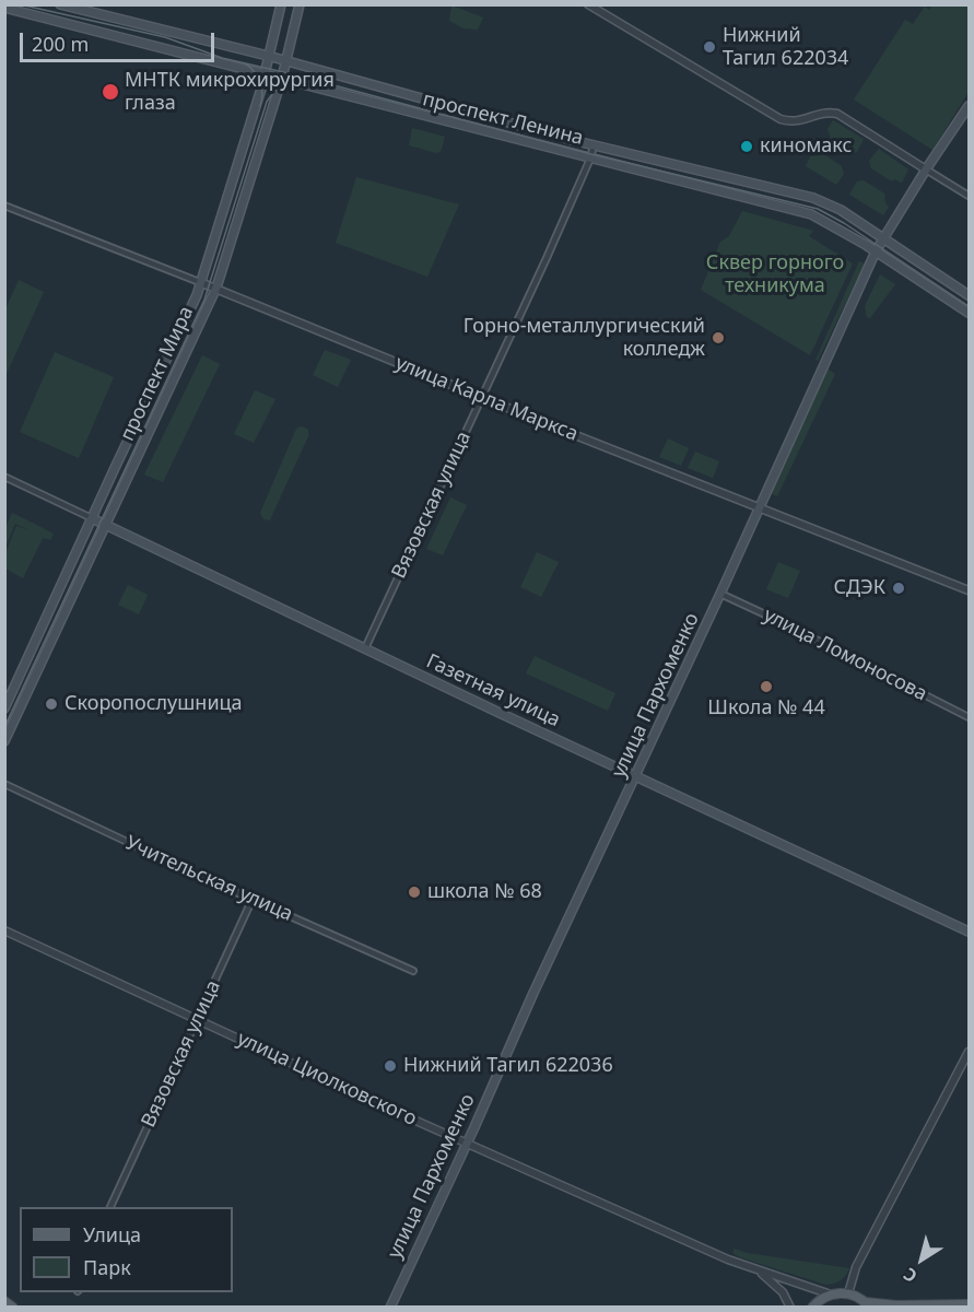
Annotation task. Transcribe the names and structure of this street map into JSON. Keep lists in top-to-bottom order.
{
  "streets": {
    "main road": [
      "проспект Ленина",
      "проспект Мира",
      "Газетная улица",
      "улица Пархоменко"
    ],
    "street": [
      "улица Карла Маркса",
      "Вязовская улица",
      "улица Ломоносова",
      "Учительская улица",
      "улица Циолковского"
    ]
  },
  "crossings": [
    ["проспект Ленина", "проспект Мира"],
    ["проспект Ленина", "Вязовская улица"],
    ["проспект Ленина", "улица Пархоменко"],
    ["проспект Мира", "улица Карла Маркса"],
    ["проспект Мира", "Газетная улица"],
    ["улица Карла Маркса", "Вязовская улица"],
    ["улица Карла Маркса", "улица Пархоменко"],
    ["Вязовская улица", "Газетная улица"],
    ["Вязовская улица", "Учительская улица"],
    ["Вязовская улица", "улица Циолковского"],
    ["улица Ломоносова", "улица Пархоменко"],
    ["Газетная улица", "улица Пархоменко"],
    ["улица Пархоменко", "улица Циолковского"]
  ],
  "parks": ["Сквер горного техникума"],
  "places": [
    "Нижний Тагил 622034",
    "МНТК микрохирургия глаза",
    "киномакс",
    "Горно-металлургический колледж",
    "СДЭК",
    "Школа № 44",
    "Скоропослушница",
    "школа № 68",
    "Нижний Тагил 622036"
  ],
  "legend": ["Улица", "Парк"],
  "scale_bar": "200 m",
  "north": "bottom left"
}
